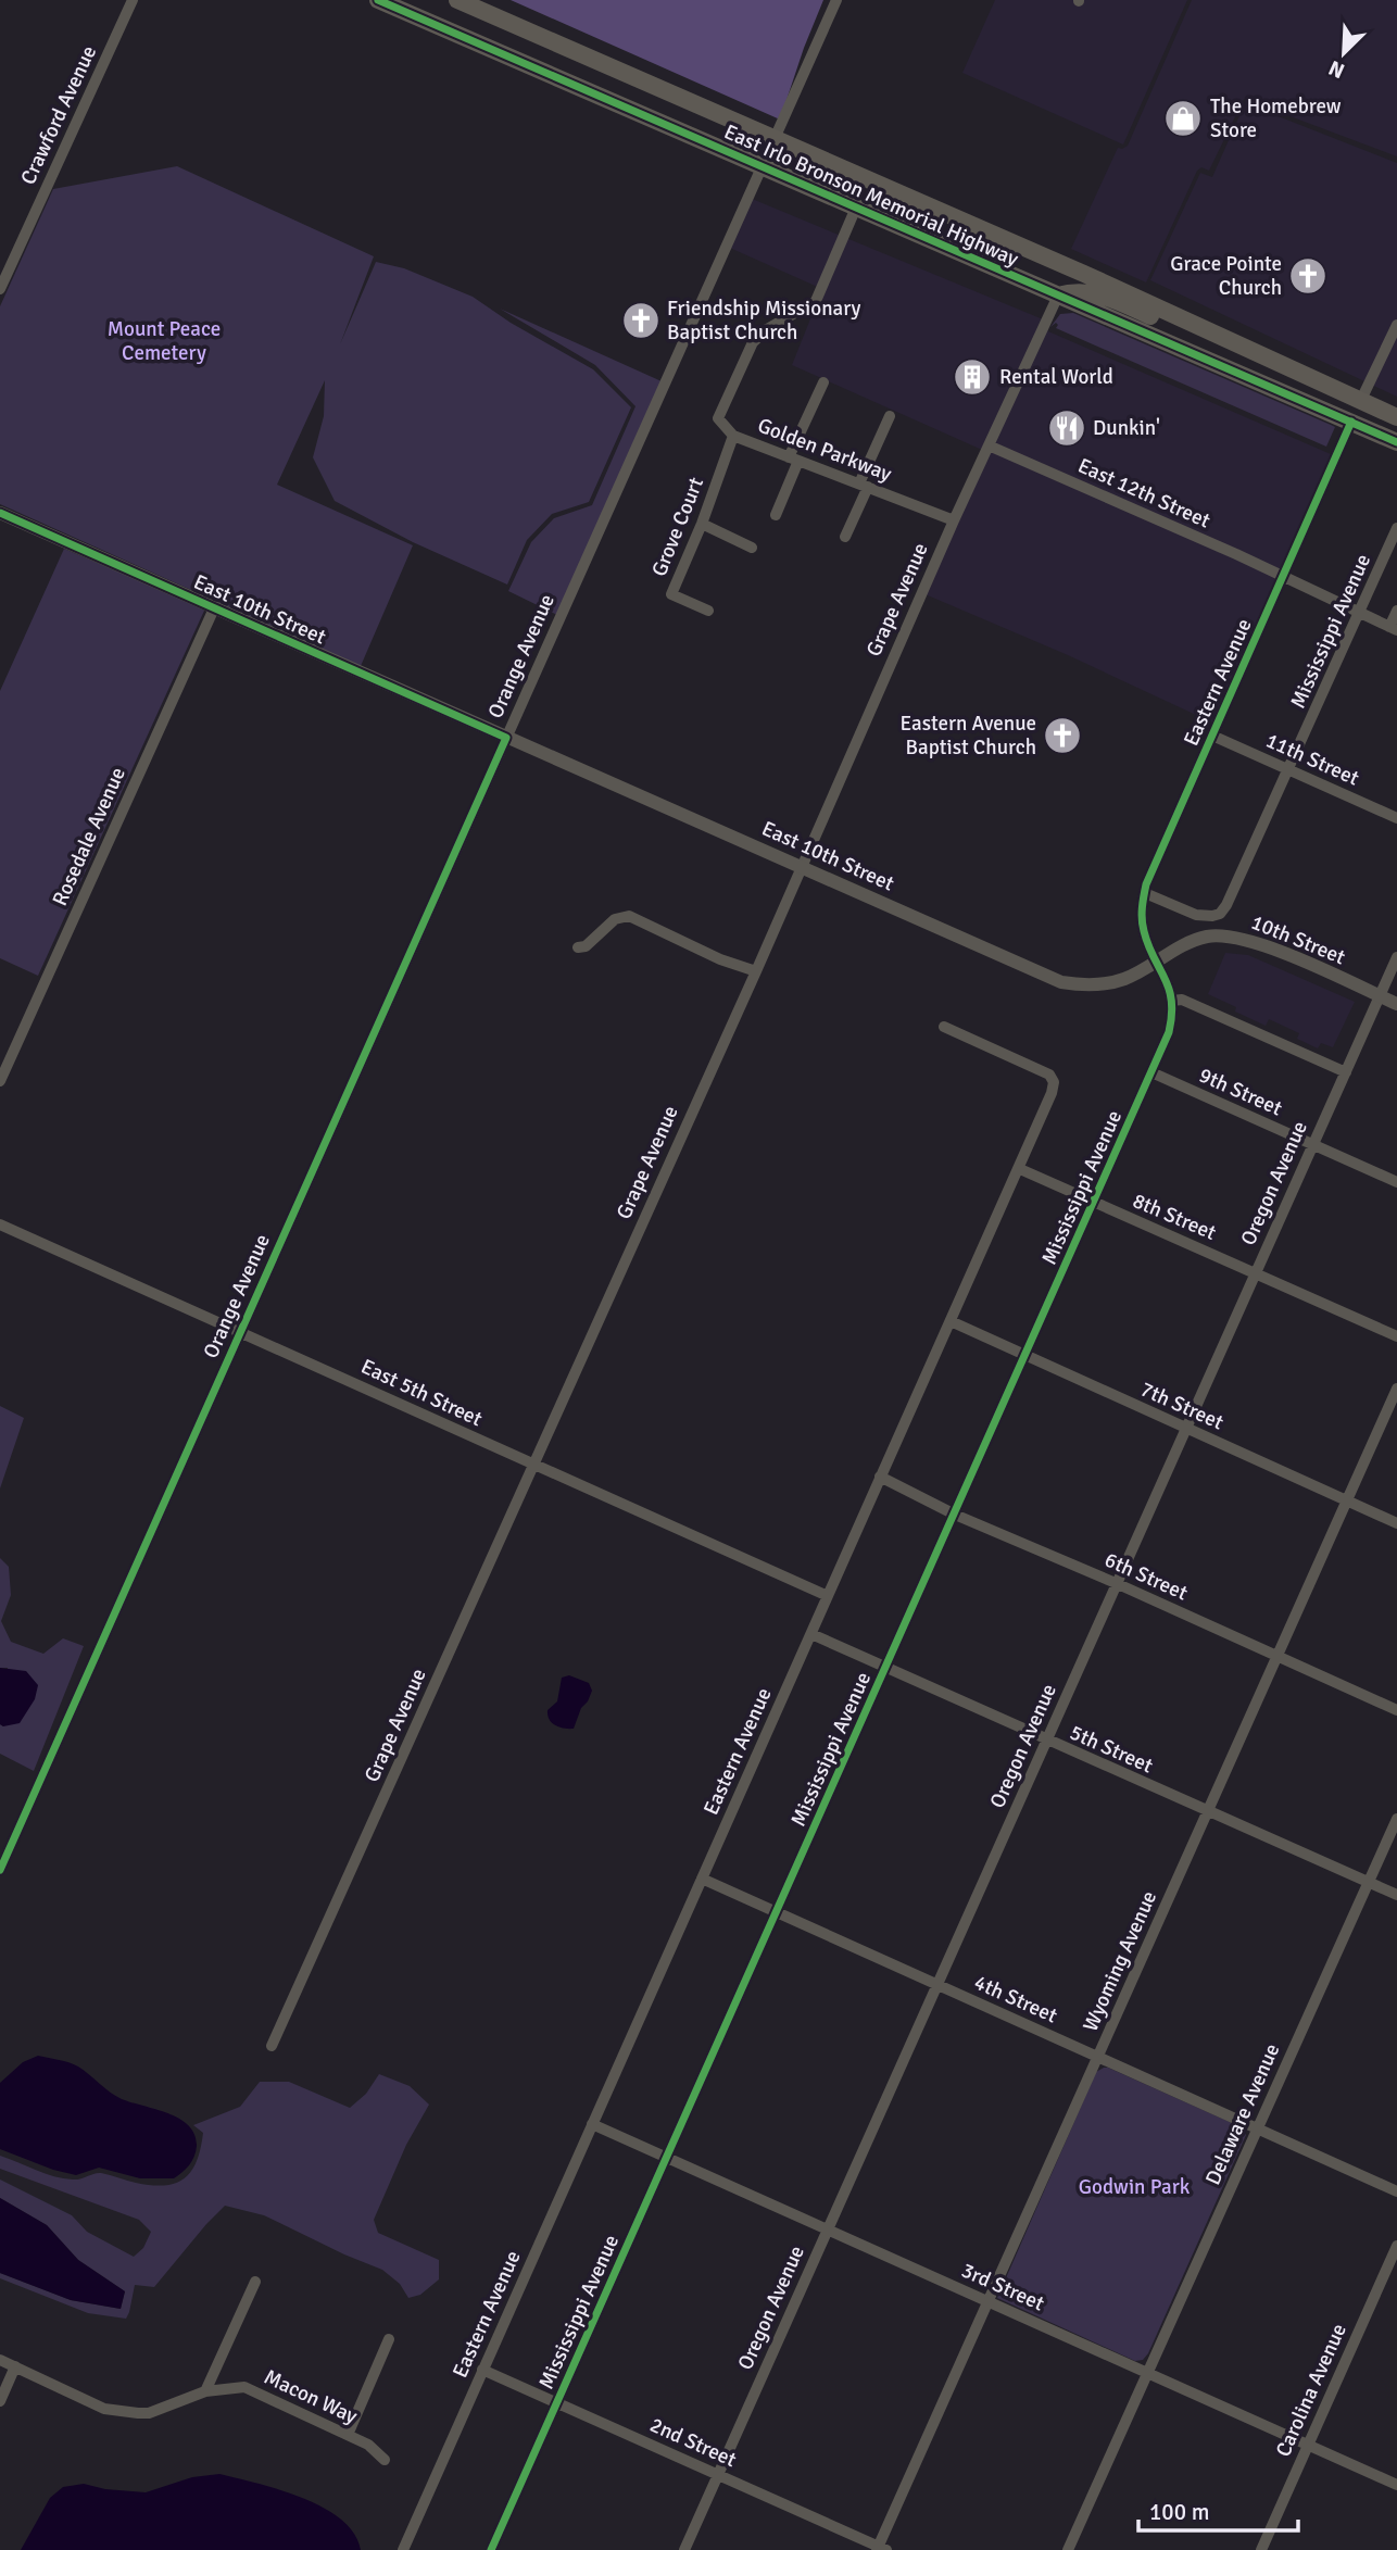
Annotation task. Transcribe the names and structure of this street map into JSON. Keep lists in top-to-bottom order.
{
  "streets": {
    "highway": ["East Irlo Bronson Memorial Highway"],
    "street": [
      "Crawford Avenue",
      "Golden Parkway",
      "East 12th Street",
      "Grove Court",
      "Grape Avenue",
      "East 10th Street",
      "Mississippi Avenue",
      "Orange Avenue",
      "Eastern Avenue",
      "11th Street",
      "Rosedale Avenue",
      "10th Street",
      "9th Street",
      "Oregon Avenue",
      "8th Street",
      "East 5th Street",
      "7th Street",
      "6th Street",
      "5th Street",
      "Wyoming Avenue",
      "4th Street",
      "Delaware Avenue",
      "3rd Street",
      "Carolina Avenue",
      "Macon Way",
      "2nd Street"
    ]
  },
  "crossings": [
    ["East Irlo Bronson Memorial Highway", "Golden Parkway"],
    ["East Irlo Bronson Memorial Highway", "Grape Avenue"],
    ["East Irlo Bronson Memorial Highway", "Orange Avenue"],
    ["East Irlo Bronson Memorial Highway", "Eastern Avenue"],
    ["Golden Parkway", "Grove Court"],
    ["Golden Parkway", "Grape Avenue"],
    ["East 12th Street", "Grape Avenue"],
    ["East 12th Street", "Mississippi Avenue"],
    ["East 12th Street", "Eastern Avenue"],
    ["Grape Avenue", "East 10th Street"],
    ["Grape Avenue", "East 5th Street"],
    ["East 10th Street", "Orange Avenue"],
    ["East 10th Street", "Rosedale Avenue"],
    ["East 10th Street", "10th Street"],
    ["Mississippi Avenue", "Eastern Avenue"],
    ["Mississippi Avenue", "11th Street"],
    ["Mississippi Avenue", "10th Street"],
    ["Mississippi Avenue", "9th Street"],
    ["Mississippi Avenue", "8th Street"],
    ["Mississippi Avenue", "7th Street"],
    ["Mississippi Avenue", "6th Street"],
    ["Mississippi Avenue", "5th Street"],
    ["Mississippi Avenue", "4th Street"],
    ["Mississippi Avenue", "3rd Street"],
    ["Mississippi Avenue", "2nd Street"],
    ["Orange Avenue", "East 5th Street"],
    ["Eastern Avenue", "11th Street"],
    ["Eastern Avenue", "10th Street"],
    ["Eastern Avenue", "8th Street"],
    ["Eastern Avenue", "East 5th Street"],
    ["Eastern Avenue", "7th Street"],
    ["Eastern Avenue", "6th Street"],
    ["Eastern Avenue", "5th Street"],
    ["Eastern Avenue", "4th Street"],
    ["Eastern Avenue", "3rd Street"],
    ["Eastern Avenue", "2nd Street"],
    ["10th Street", "Oregon Avenue"],
    ["9th Street", "Oregon Avenue"],
    ["Oregon Avenue", "8th Street"],
    ["Oregon Avenue", "7th Street"],
    ["Oregon Avenue", "6th Street"],
    ["Oregon Avenue", "5th Street"],
    ["Oregon Avenue", "4th Street"],
    ["Oregon Avenue", "3rd Street"],
    ["Oregon Avenue", "2nd Street"],
    ["7th Street", "Wyoming Avenue"],
    ["6th Street", "Wyoming Avenue"],
    ["5th Street", "Wyoming Avenue"],
    ["5th Street", "Delaware Avenue"],
    ["Wyoming Avenue", "4th Street"],
    ["Wyoming Avenue", "3rd Street"],
    ["Wyoming Avenue", "2nd Street"],
    ["4th Street", "Delaware Avenue"],
    ["Delaware Avenue", "3rd Street"],
    ["3rd Street", "Carolina Avenue"]
  ],
  "parks": ["Mount Peace Cemetery", "Godwin Park"],
  "places": {
    "shop": ["The Homebrew Store"],
    "church": ["Grace Pointe Church", "Friendship Missionary Baptist Church", "Eastern Avenue Baptist Church"],
    "building": ["Rental World"],
    "restaurant": ["Dunkin'"]
  },
  "scale_bar": "100 m",
  "north": "bottom left"
}
